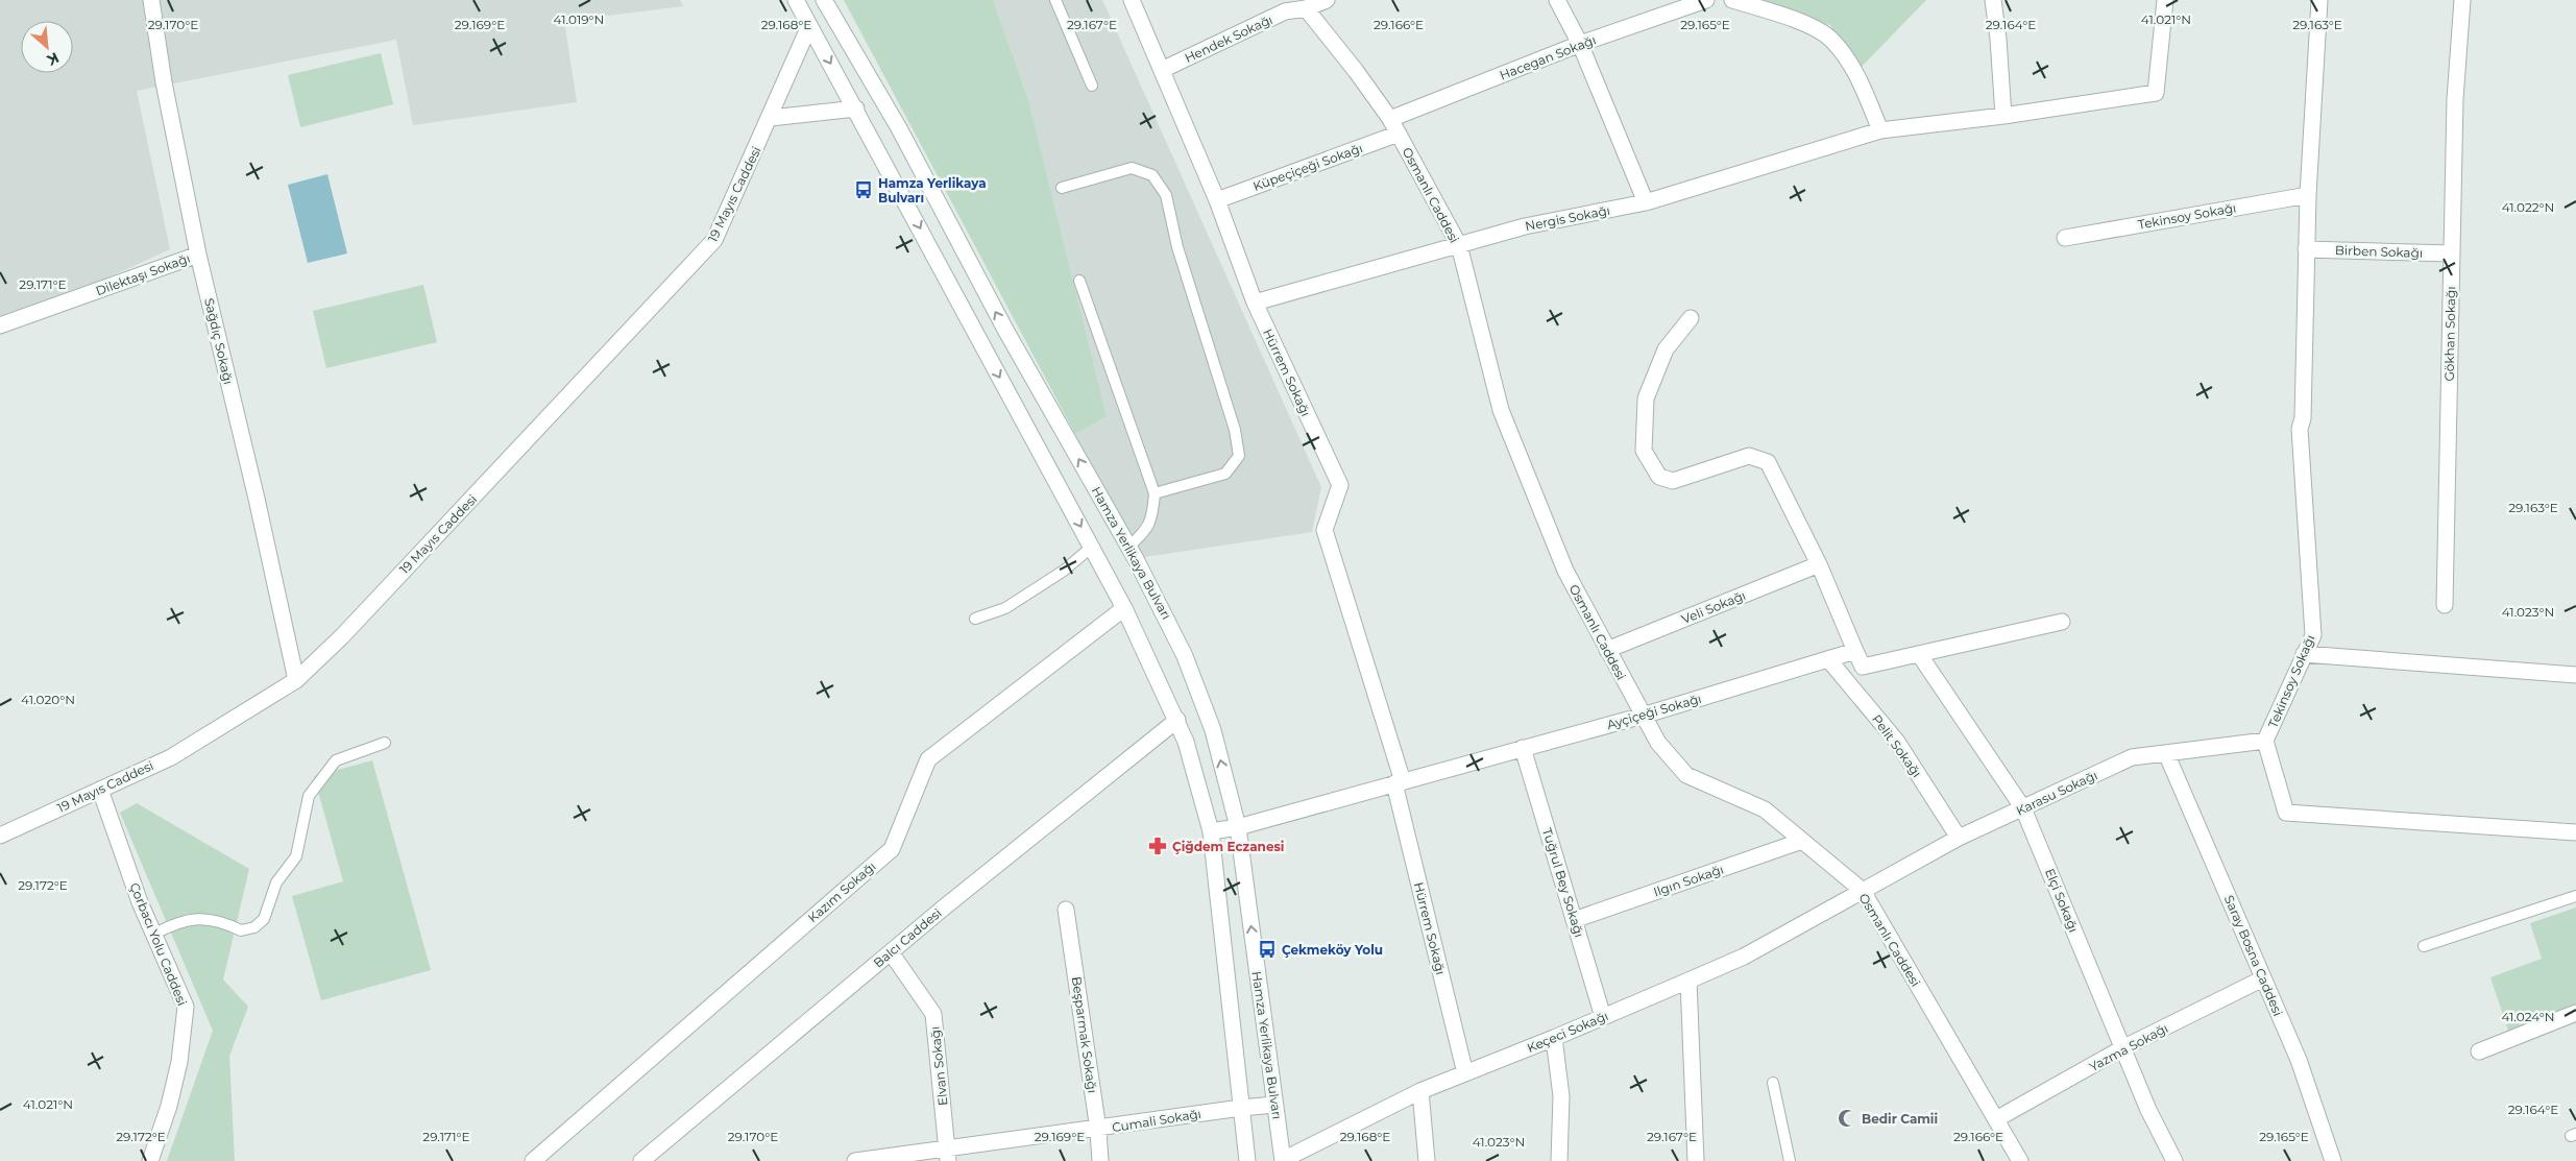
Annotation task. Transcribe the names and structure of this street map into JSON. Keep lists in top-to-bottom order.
{
  "streets": {
    "street": [
      "Hendek Sokağı",
      "Hacegan Sokağı",
      "Küpeçiçeği Sokağı",
      "19 Mayıs Caddesi",
      "Osmanlı Caddesi",
      "Tekinsoy Sokağı",
      "Nergis Sokağı",
      "Birben Sokağı",
      "Dilektaşı Sokağı",
      "Gökhan Sokağı",
      "Sağdıç Sokağı",
      "Hürrem Sokağı",
      "Hamza Yerlikaya Bulvarı",
      "Veli Sokağı",
      "Ayçiçeği Sokağı",
      "Pelit Sokağı",
      "Karasu Sokağı",
      "Ilgın Sokağı",
      "Tuğrul Bey Sokağı",
      "Kazım Sokağı",
      "Elçi Sokağı",
      "Balcı Caddesi",
      "Çorbacı Yolu Caddesi",
      "Saray Bosna Caddesi",
      "Keçeci Sokağı",
      "Beşparmak Sokağı",
      "Yazma Sokağı",
      "Elvan Sokağı",
      "Cumali Sokağı"
    ]
  },
  "crossings": [
    ["Hendek Sokağı", "Osmanlı Caddesi"],
    ["Hendek Sokağı", "Hürrem Sokağı"],
    ["Hacegan Sokağı", "Osmanlı Caddesi"],
    ["Küpeçiçeği Sokağı", "Osmanlı Caddesi"],
    ["Küpeçiçeği Sokağı", "Hürrem Sokağı"],
    ["19 Mayıs Caddesi", "Sağdıç Sokağı"],
    ["19 Mayıs Caddesi", "Çorbacı Yolu Caddesi"],
    ["Osmanlı Caddesi", "Nergis Sokağı"],
    ["Osmanlı Caddesi", "Veli Sokağı"],
    ["Osmanlı Caddesi", "Ayçiçeği Sokağı"],
    ["Osmanlı Caddesi", "Karasu Sokağı"],
    ["Osmanlı Caddesi", "Ilgın Sokağı"],
    ["Osmanlı Caddesi", "Keçeci Sokağı"],
    ["Osmanlı Caddesi", "Yazma Sokağı"],
    ["Tekinsoy Sokağı", "Birben Sokağı"],
    ["Tekinsoy Sokağı", "Karasu Sokağı"],
    ["Nergis Sokağı", "Hürrem Sokağı"],
    ["Birben Sokağı", "Gökhan Sokağı"],
    ["Dilektaşı Sokağı", "Sağdıç Sokağı"],
    ["Hürrem Sokağı", "Ayçiçeği Sokağı"],
    ["Hürrem Sokağı", "Keçeci Sokağı"],
    ["Hamza Yerlikaya Bulvarı", "Ayçiçeği Sokağı"],
    ["Hamza Yerlikaya Bulvarı", "Keçeci Sokağı"],
    ["Hamza Yerlikaya Bulvarı", "Cumali Sokağı"],
    ["Ayçiçeği Sokağı", "Pelit Sokağı"],
    ["Ayçiçeği Sokağı", "Tuğrul Bey Sokağı"],
    ["Pelit Sokağı", "Karasu Sokağı"],
    ["Karasu Sokağı", "Elçi Sokağı"],
    ["Karasu Sokağı", "Saray Bosna Caddesi"],
    ["Karasu Sokağı", "Keçeci Sokağı"],
    ["Ilgın Sokağı", "Tuğrul Bey Sokağı"],
    ["Tuğrul Bey Sokağı", "Keçeci Sokağı"],
    ["Elçi Sokağı", "Yazma Sokağı"],
    ["Balcı Caddesi", "Elvan Sokağı"],
    ["Saray Bosna Caddesi", "Yazma Sokağı"],
    ["Beşparmak Sokağı", "Cumali Sokağı"],
    ["Elvan Sokağı", "Cumali Sokağı"]
  ],
  "places": {
    "bus stop": ["Hamza Yerlikaya Bulvarı", "Çekmeköy Yolu"],
    "pharmacy": ["Çiğdem Eczanesi"],
    "mosque": ["Bedir Camii"]
  },
  "north": "bottom right",
  "coordinates": [
    "41.019°N",
    "41.021°N",
    "29.170°E",
    "29.169°E",
    "29.168°E",
    "29.167°E",
    "29.166°E",
    "29.165°E",
    "29.164°E",
    "29.163°E",
    "41.022°N",
    "29.171°E",
    "41.023°N",
    "41.020°N",
    "29.172°E",
    "41.024°N"
  ]
}
